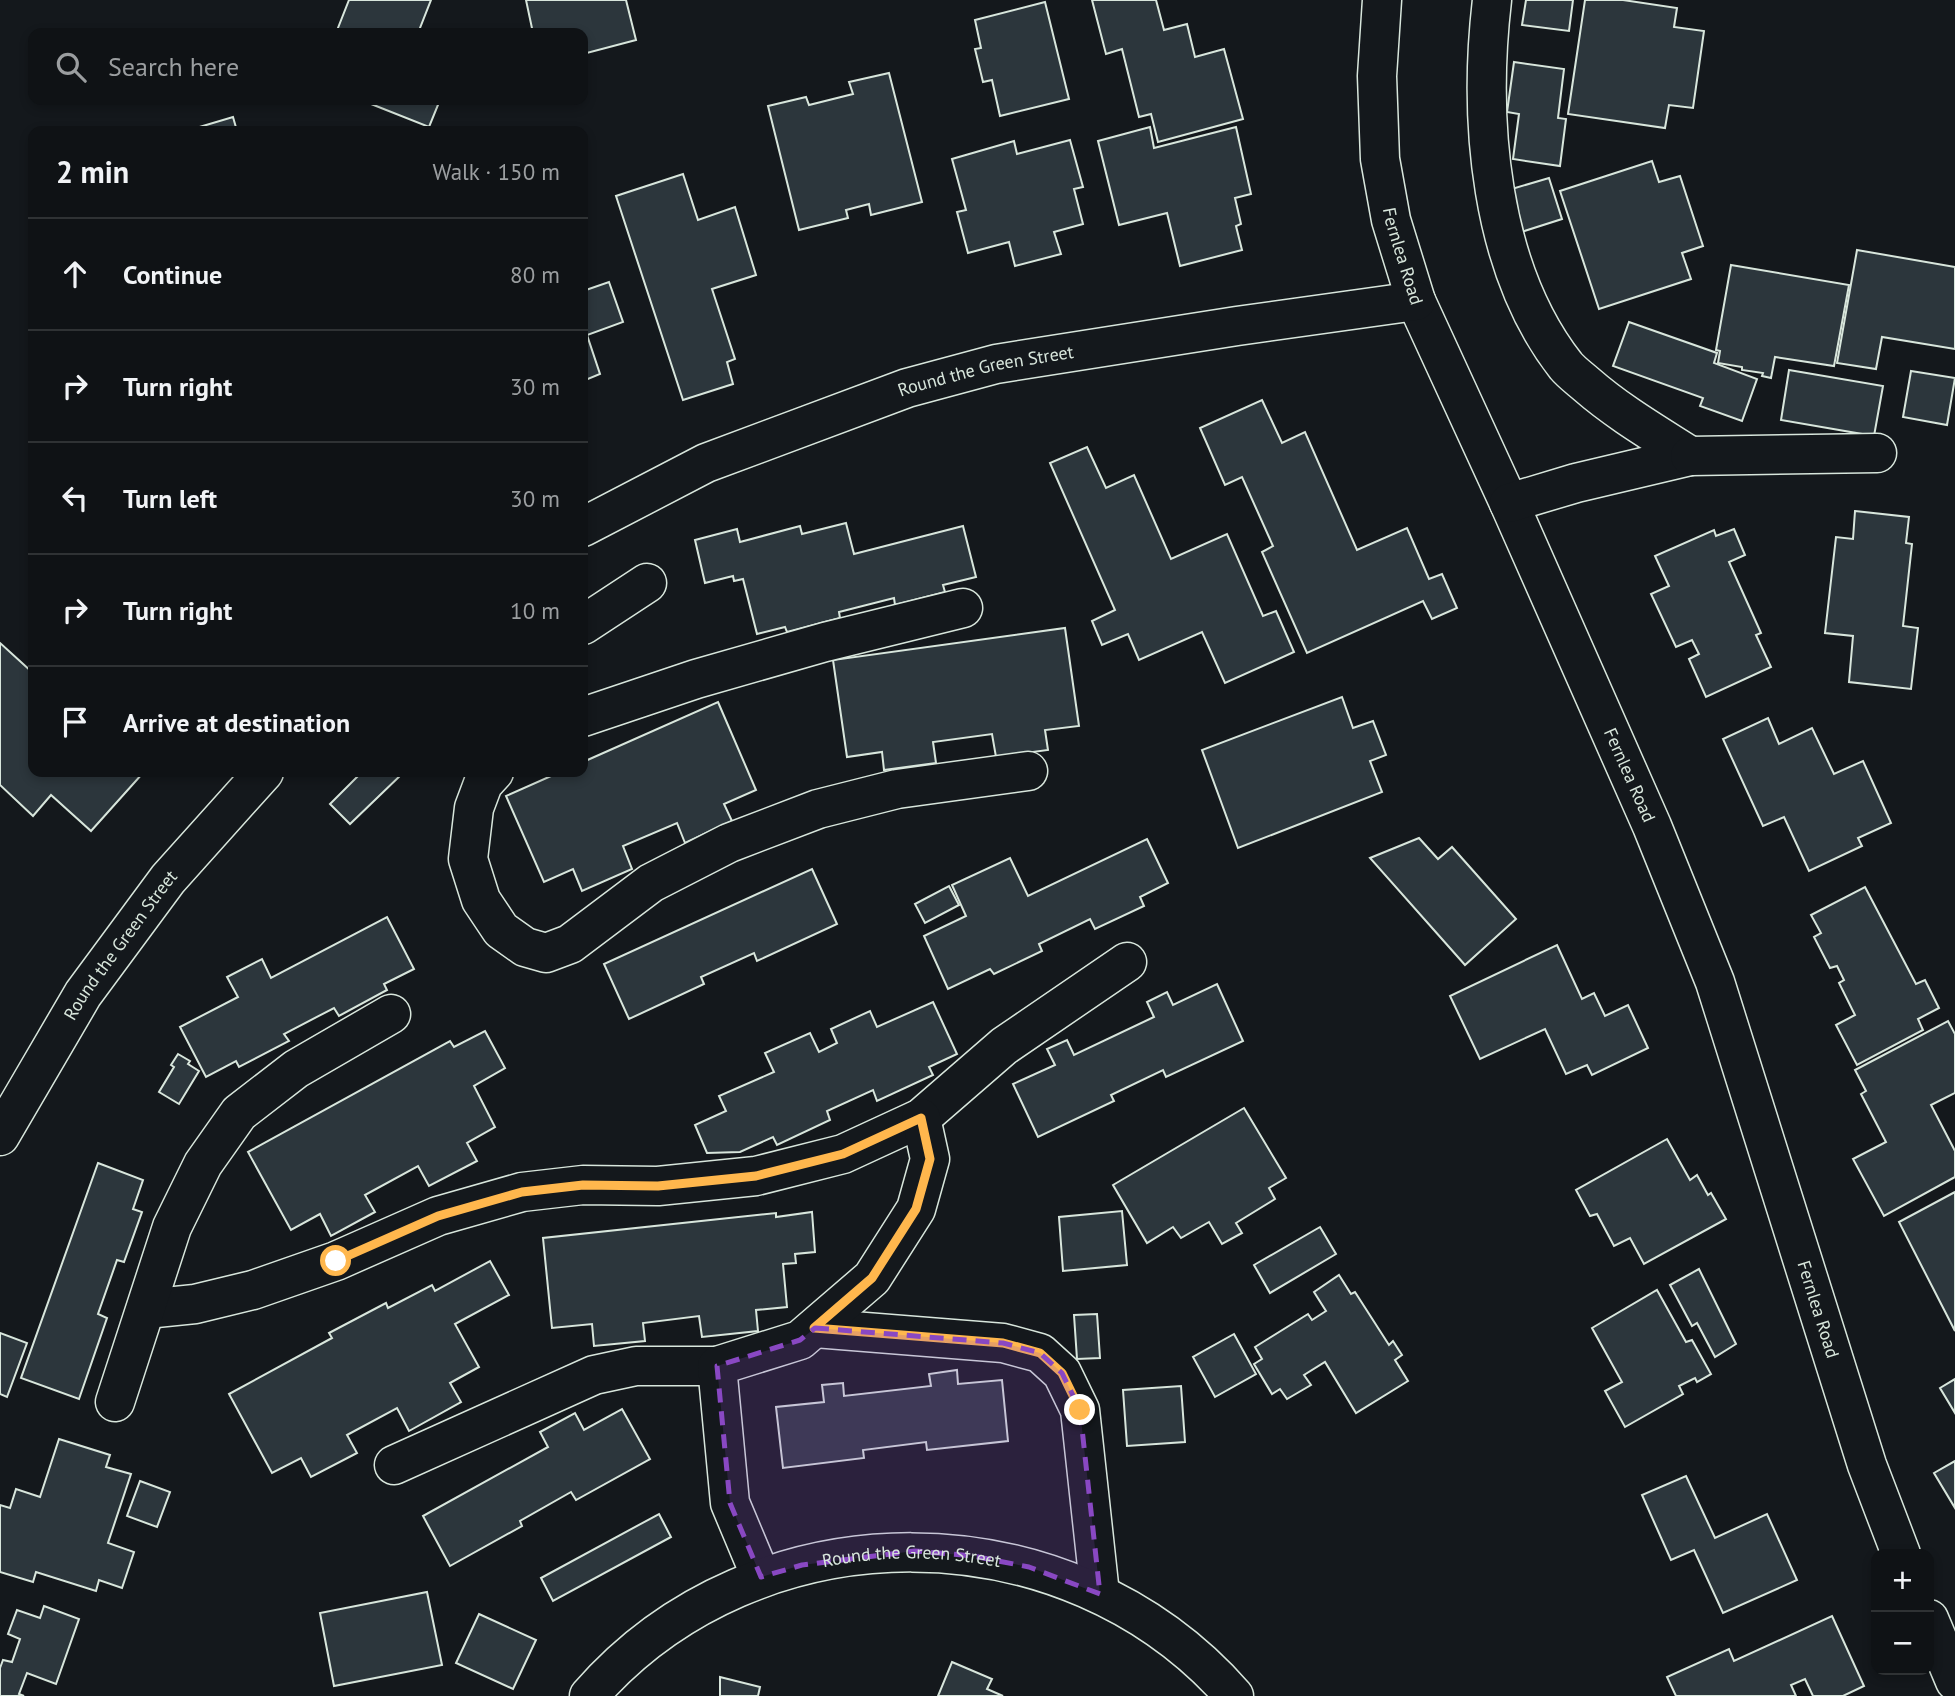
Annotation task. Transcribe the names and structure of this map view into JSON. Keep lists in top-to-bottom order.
{
  "streets": {
    "street": ["Fernlea Road", "Round the Green Street"]
  },
  "crossings": [
    ["Fernlea Road", "Round the Green Street"]
  ],
  "page": {
    "search": "Search here",
    "heading": ["2 min", "Walk · 150 m"],
    "list": [
      ["Continue", "80 m"],
      ["Turn right", "30 m"],
      ["Turn left", "30 m"],
      ["Turn right", "10 m"],
      "Arrive at destination"
    ],
    "map_buttons": ["+", "−"]
  }
}
